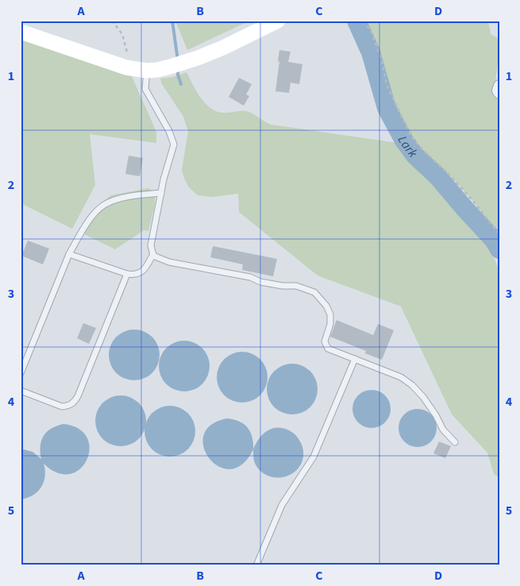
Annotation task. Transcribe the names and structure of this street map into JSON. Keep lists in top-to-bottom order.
{
  "water": ["Lark"],
  "grid": {
    "columns": [
      "A",
      "B",
      "C",
      "D"
    ],
    "rows": [
      "1",
      "2",
      "3",
      "4",
      "5"
    ]
  }
}
